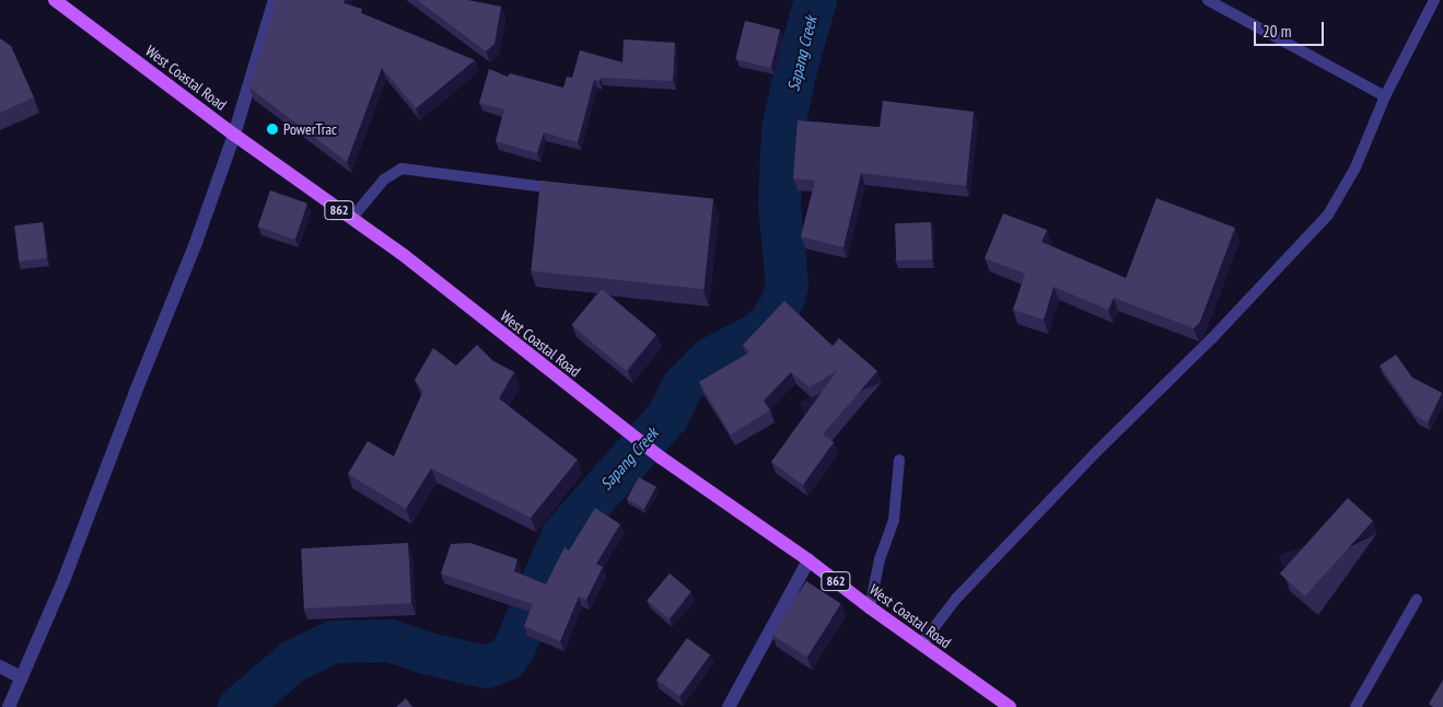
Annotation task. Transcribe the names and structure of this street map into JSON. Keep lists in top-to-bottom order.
{
  "streets": {
    "main road": ["West Coastal Road", "862"]
  },
  "water": ["Sapang Creek"],
  "places": ["PowerTrac"],
  "scale_bar": "20 m"
}
